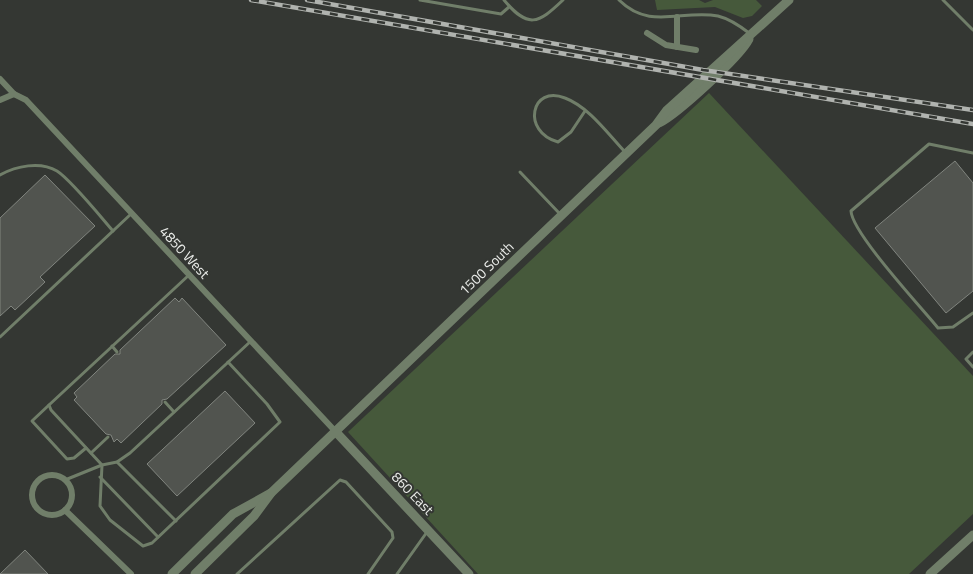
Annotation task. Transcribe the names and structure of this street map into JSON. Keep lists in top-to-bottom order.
{
  "streets": {
    "street": ["4850 West", "1500 South", "860 East"]
  },
  "crossings": [
    ["4850 West", "1500 South"],
    ["4850 West", "860 East"],
    ["1500 South", "860 East"]
  ]
}
